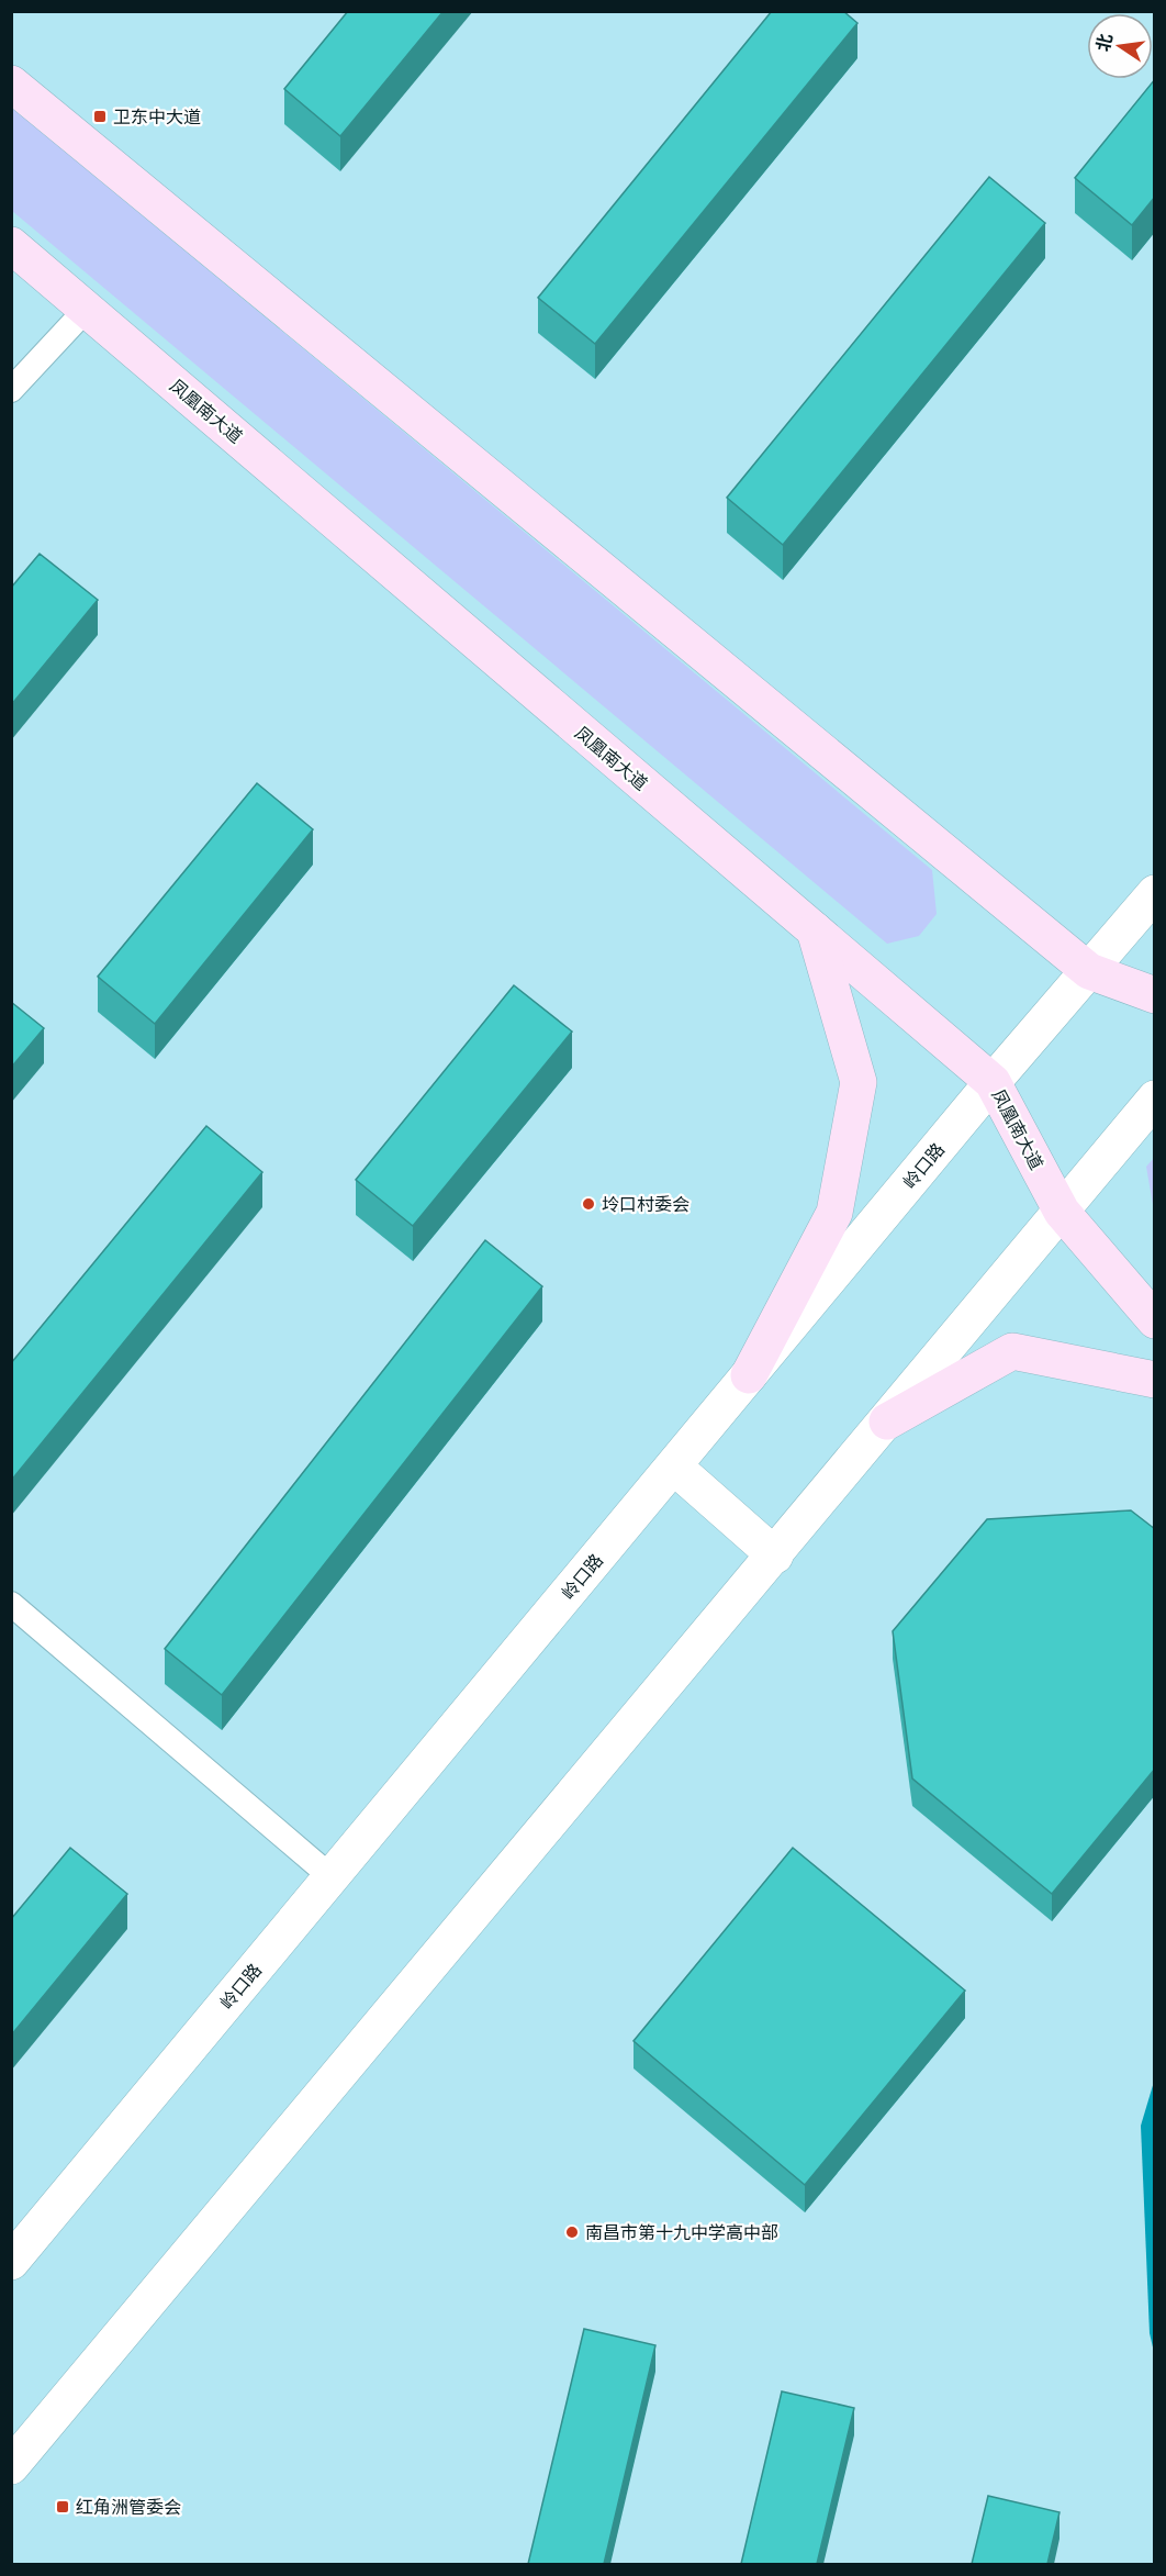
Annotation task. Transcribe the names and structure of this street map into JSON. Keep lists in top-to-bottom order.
{
  "streets": {
    "main road": ["凤凰南大道"],
    "street": ["岭口路"]
  },
  "crossings": [
    ["凤凰南大道", "岭口路"]
  ],
  "places": {
    "transit": ["卫东中大道", "红角洲管委会"],
    "other": ["坽口村委会", "南昌市第十九中学高中部"]
  },
  "north": "left"
}
